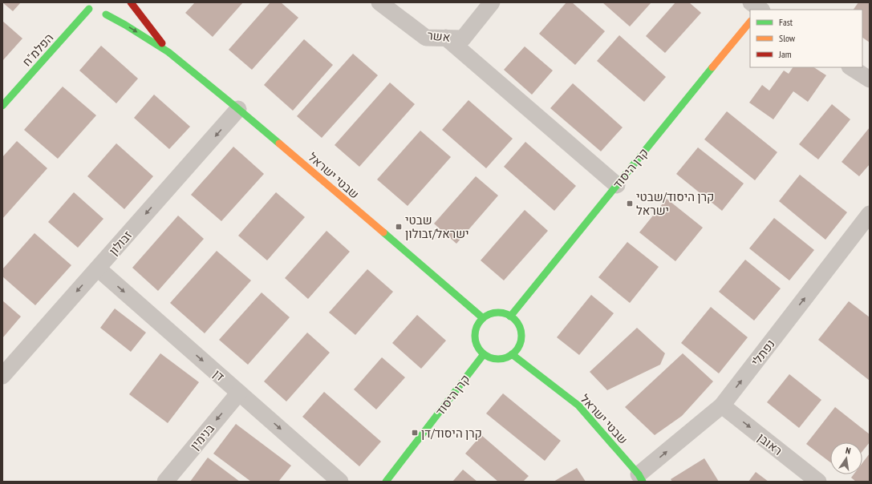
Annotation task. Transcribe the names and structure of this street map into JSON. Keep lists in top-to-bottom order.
{
  "streets": {
    "street": [
      "אשר",
      "הפלמ\"ח",
      "קרן היסוד",
      "שבטי ישראל",
      "זבולון",
      "נפתלי",
      "דן",
      "בנימין",
      "ראובן"
    ]
  },
  "crossings": [
    ["הפלמ\"ח", "שבטי ישראל"],
    ["קרן היסוד", "שבטי ישראל"],
    ["שבטי ישראל", "זבולון"],
    ["שבטי ישראל", "נפתלי"],
    ["זבולון", "דן"],
    ["נפתלי", "ראובן"],
    ["דן", "בנימין"]
  ],
  "one_way": [
    "זבולון",
    "נפתלי",
    "דן",
    "בנימין",
    "ראובן"
  ],
  "places": {
    "transit": ["קרן היסוד/שבטי ישראל", "שבטי ישראל/זבולון", "קרן היסוד/דן"]
  },
  "legend": ["Fast", "Slow", "Jam"],
  "north": "top"
}
